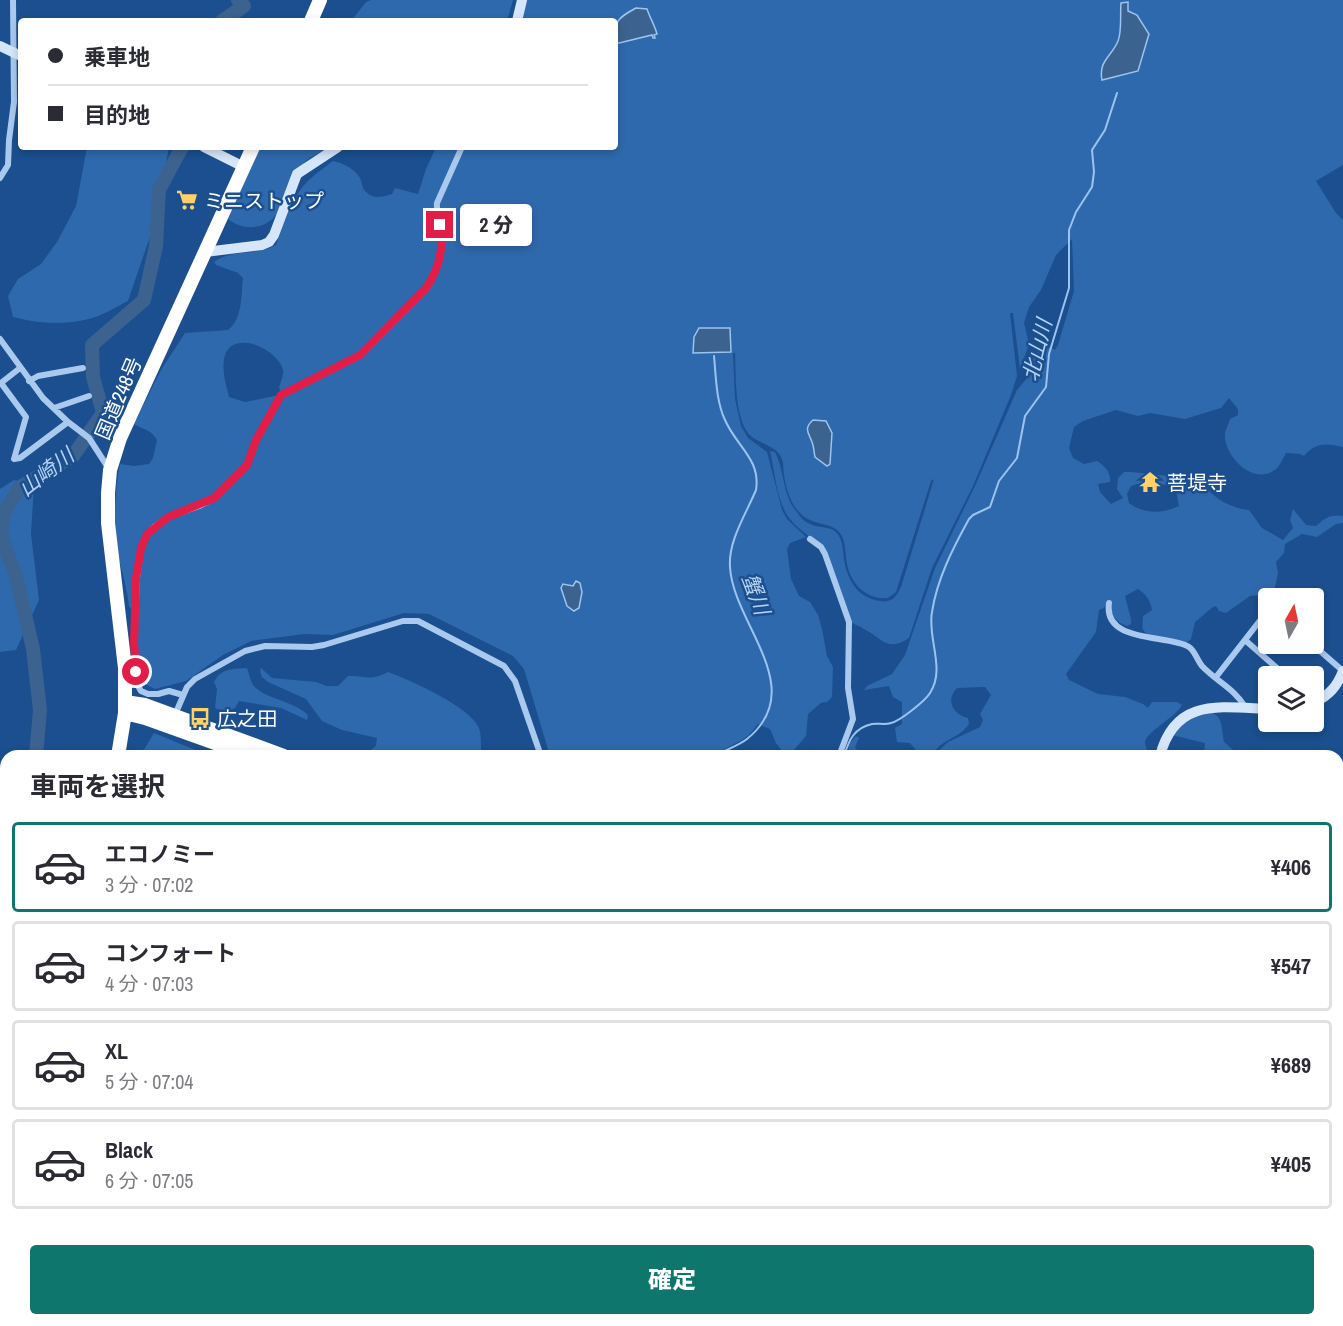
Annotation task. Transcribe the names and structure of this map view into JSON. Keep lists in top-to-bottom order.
{
  "streets": {
    "highway": ["国道248号"]
  },
  "water": ["北山川", "山崎川", "蟹川"],
  "places": {
    "supermarket": ["ミニストップ"],
    "temple": ["菩堤寺"],
    "bus stop": ["広之田"]
  },
  "north": "top",
  "page": {
    "banner": ["乗車地", "目的地"],
    "bubble": "2 分",
    "heading": "車両を選択",
    "list": [
      {
        "name": "エコノミー",
        "note": "3 分 · 07:02",
        "value": "¥406"
      },
      {
        "name": "コンフォート",
        "note": "4 分 · 07:03",
        "value": "¥547"
      },
      {
        "name": "XL",
        "note": "5 分 · 07:04",
        "value": "¥689"
      },
      {
        "name": "Black",
        "note": "6 分 · 07:05",
        "value": "¥405"
      }
    ],
    "buttons": "確定"
  }
}
